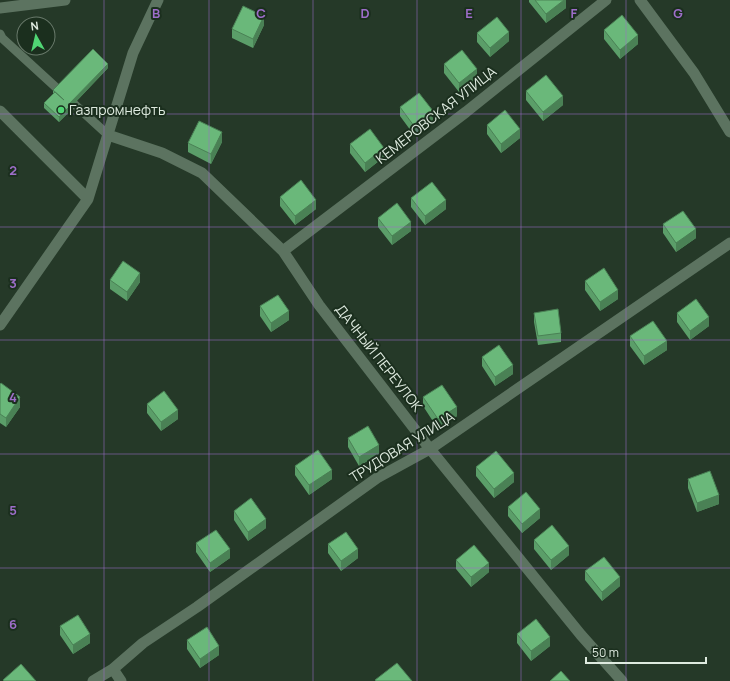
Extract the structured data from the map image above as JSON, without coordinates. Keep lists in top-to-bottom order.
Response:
{
  "streets": {
    "street": ["КЕМЕРОВСКАЯ УЛИЦА", "ДАЧНЫЙ ПЕРЕУЛОК", "ТРУДОВАЯ УЛИЦА"]
  },
  "crossings": [
    ["КЕМЕРОВСКАЯ УЛИЦА", "ДАЧНЫЙ ПЕРЕУЛОК"],
    ["ДАЧНЫЙ ПЕРЕУЛОК", "ТРУДОВАЯ УЛИЦА"]
  ],
  "places": ["Газпромнефть"],
  "scale_bar": "50 m",
  "north": "top",
  "grid": {
    "columns": [
      "B",
      "C",
      "D",
      "E",
      "F",
      "G"
    ],
    "rows": [
      "2",
      "3",
      "4",
      "5",
      "6"
    ]
  }
}
